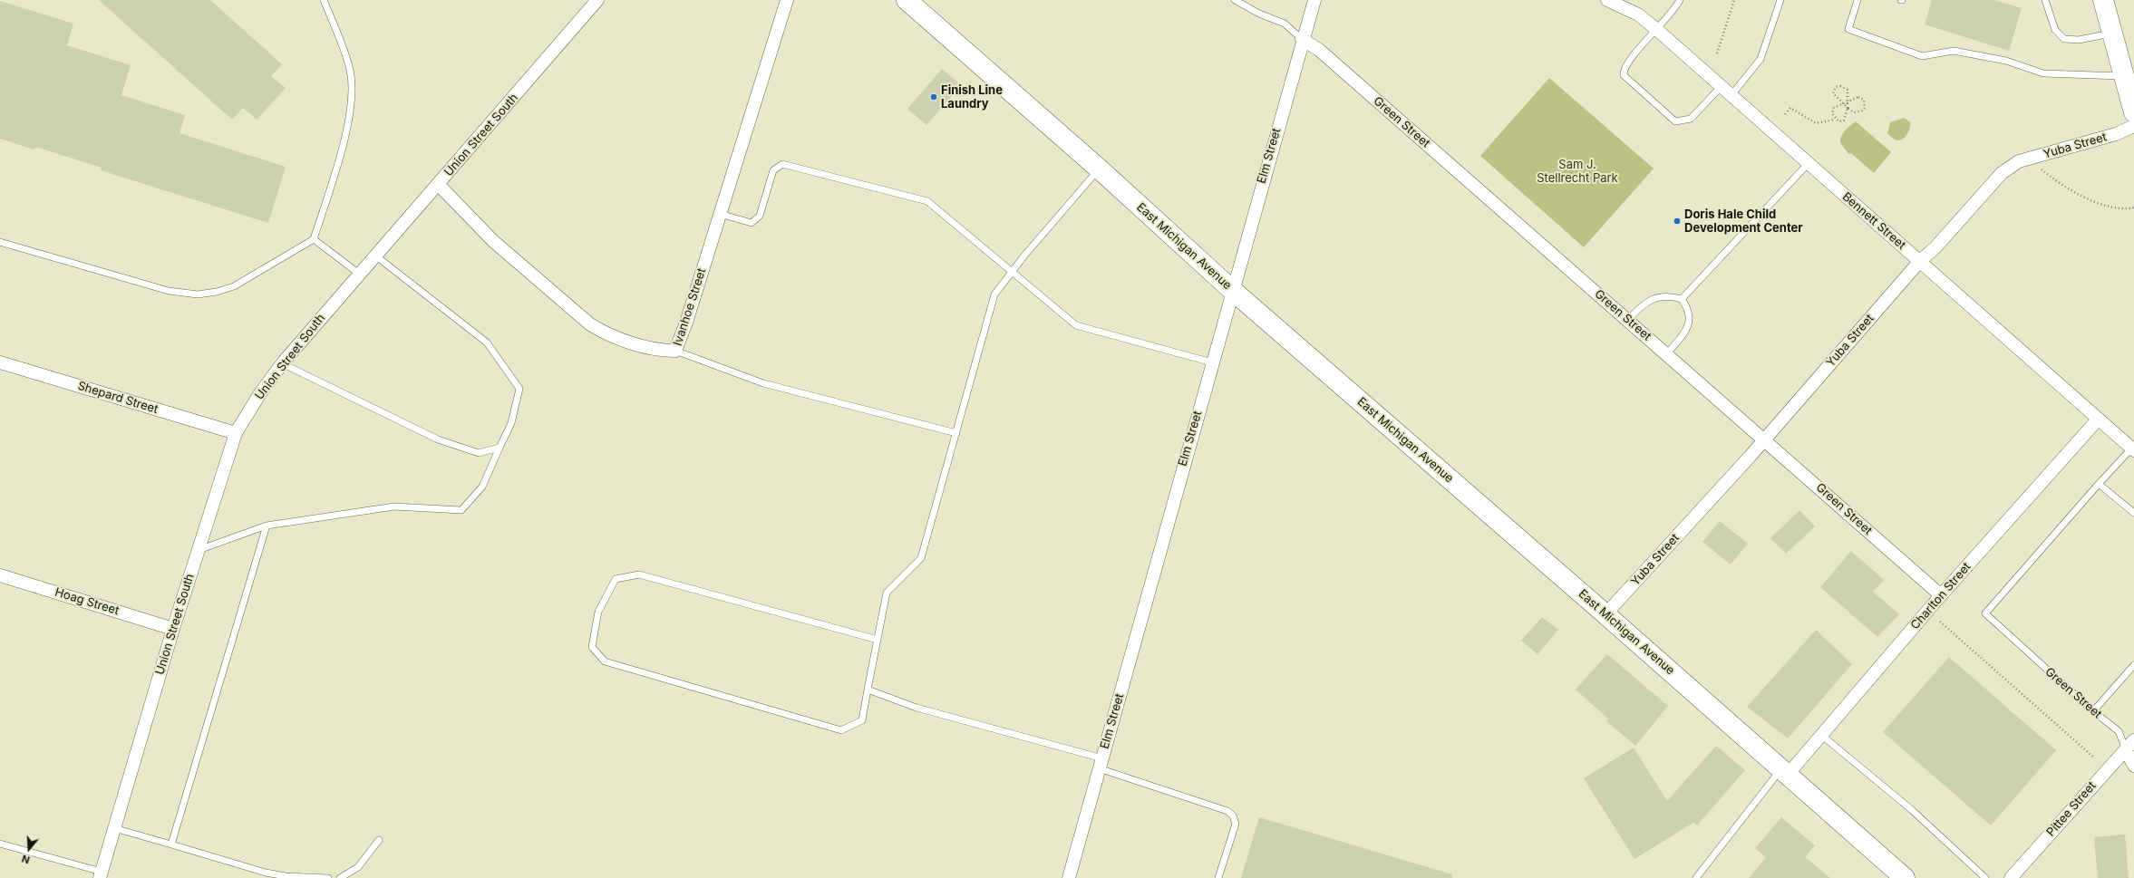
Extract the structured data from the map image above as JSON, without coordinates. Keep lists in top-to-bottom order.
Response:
{
  "streets": {
    "main road": ["East Michigan Avenue"],
    "street": [
      "Green Street",
      "Union Street South",
      "Yuba Street",
      "Elm Street",
      "Bennett Street",
      "Ivanhoe Street",
      "Shepard Street",
      "Charlton Street",
      "Hoag Street",
      "Pittee Street"
    ]
  },
  "crossings": [
    ["Green Street", "Yuba Street"],
    ["Green Street", "Elm Street"],
    ["Green Street", "Charlton Street"],
    ["Green Street", "Pittee Street"],
    ["Union Street South", "Ivanhoe Street"],
    ["Union Street South", "Shepard Street"],
    ["Union Street South", "Hoag Street"],
    ["Yuba Street", "Bennett Street"],
    ["Yuba Street", "East Michigan Avenue"],
    ["Elm Street", "East Michigan Avenue"],
    ["Bennett Street", "Charlton Street"],
    ["East Michigan Avenue", "Charlton Street"]
  ],
  "parks": ["Sam J. Stellrecht Park"],
  "places": ["Finish Line Laundry", "Doris Hale Child Development Center"],
  "north": "bottom"
}
